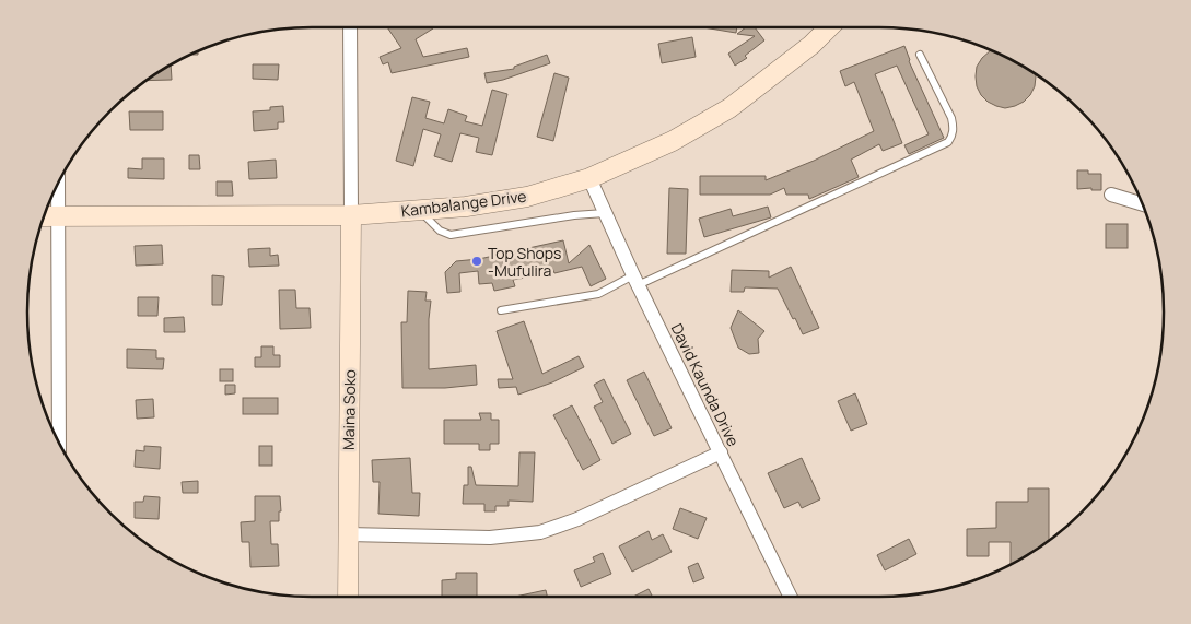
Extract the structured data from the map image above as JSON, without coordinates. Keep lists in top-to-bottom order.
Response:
{
  "streets": {
    "street": ["Kambalange Drive", "David Kaunda Drive", "Maina Soko"]
  },
  "crossings": [
    ["Kambalange Drive", "David Kaunda Drive"],
    ["Kambalange Drive", "Maina Soko"]
  ],
  "places": ["Top Shops -Mufulira"]
}
